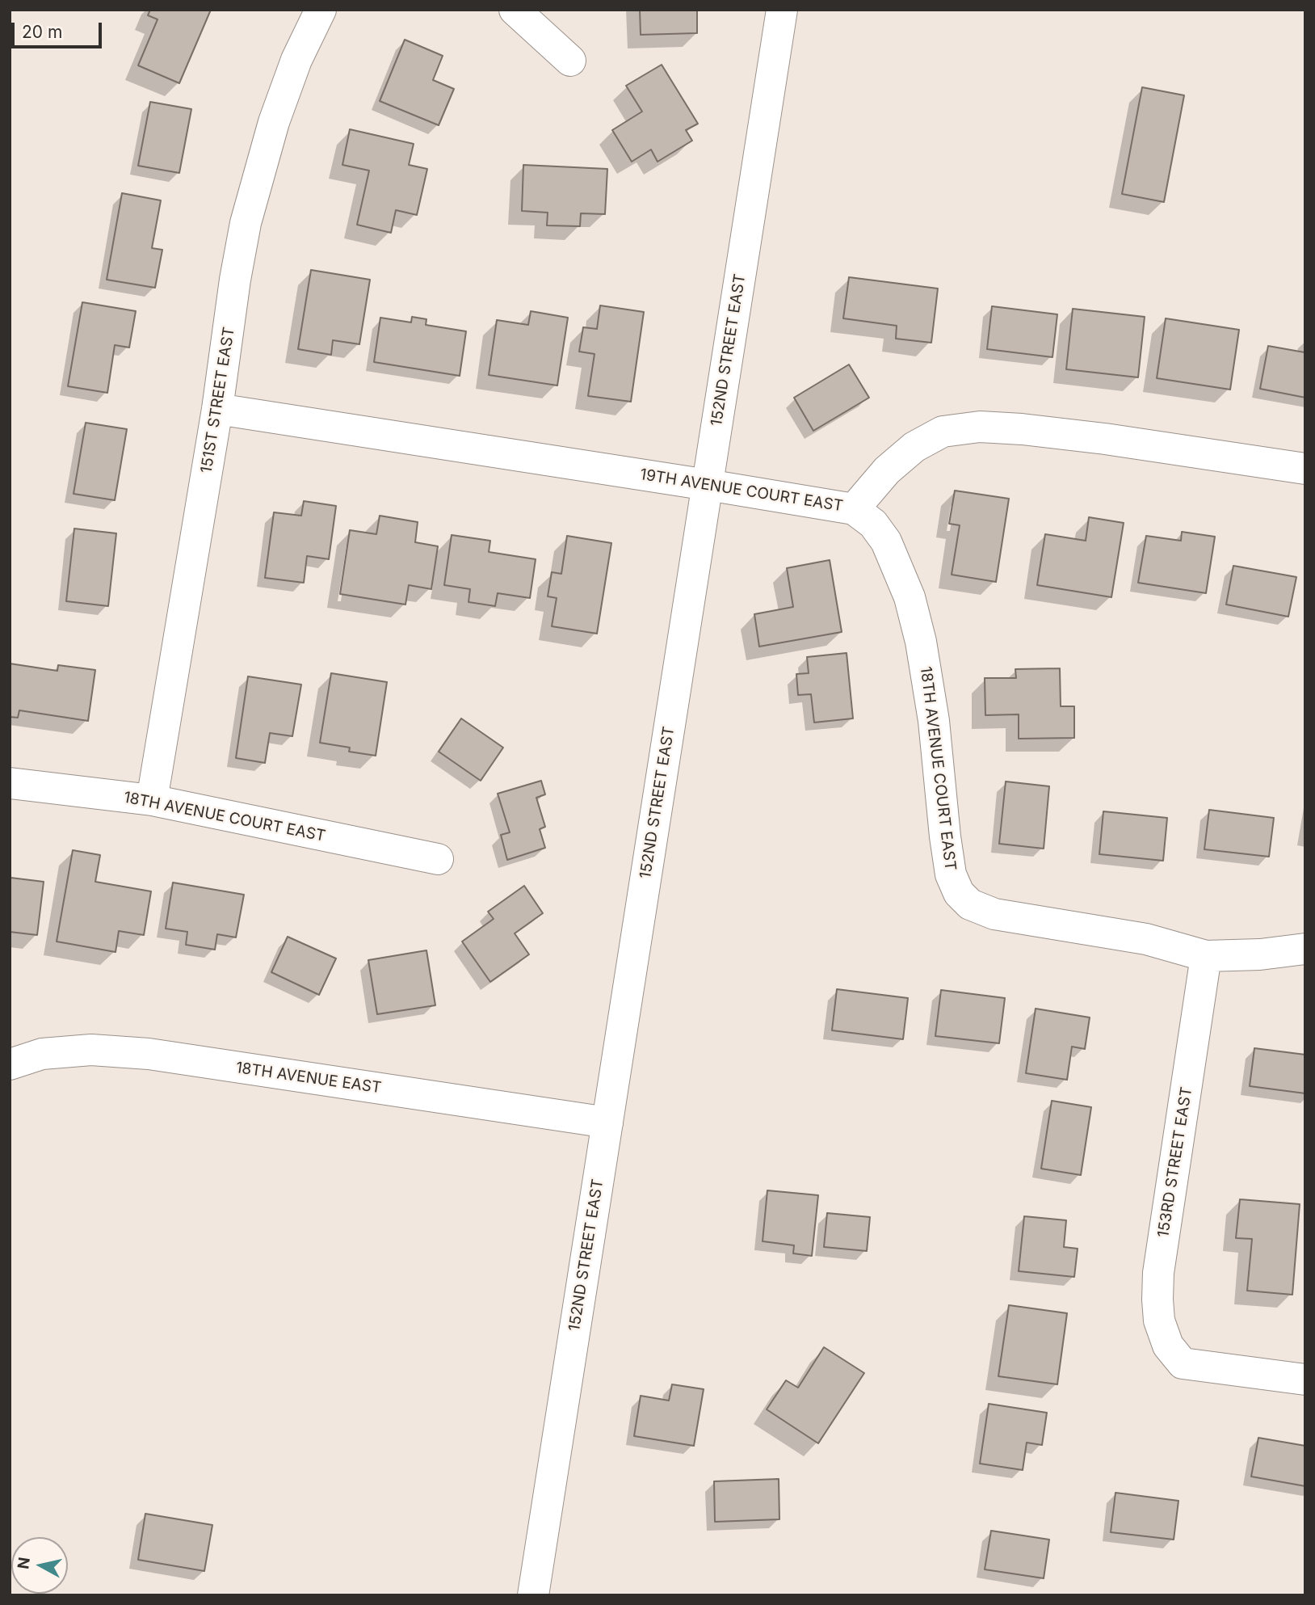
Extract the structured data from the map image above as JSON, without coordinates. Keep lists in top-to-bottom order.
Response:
{
  "streets": {
    "street": [
      "152ND STREET EAST",
      "151ST STREET EAST",
      "19TH AVENUE COURT EAST",
      "18TH AVENUE COURT EAST",
      "18TH AVENUE EAST",
      "153RD STREET EAST"
    ]
  },
  "crossings": [
    ["152ND STREET EAST", "19TH AVENUE COURT EAST"],
    ["152ND STREET EAST", "18TH AVENUE EAST"],
    ["151ST STREET EAST", "19TH AVENUE COURT EAST"],
    ["151ST STREET EAST", "18TH AVENUE COURT EAST"],
    ["19TH AVENUE COURT EAST", "18TH AVENUE COURT EAST"],
    ["18TH AVENUE COURT EAST", "153RD STREET EAST"]
  ],
  "scale_bar": "20 m",
  "north": "left"
}
